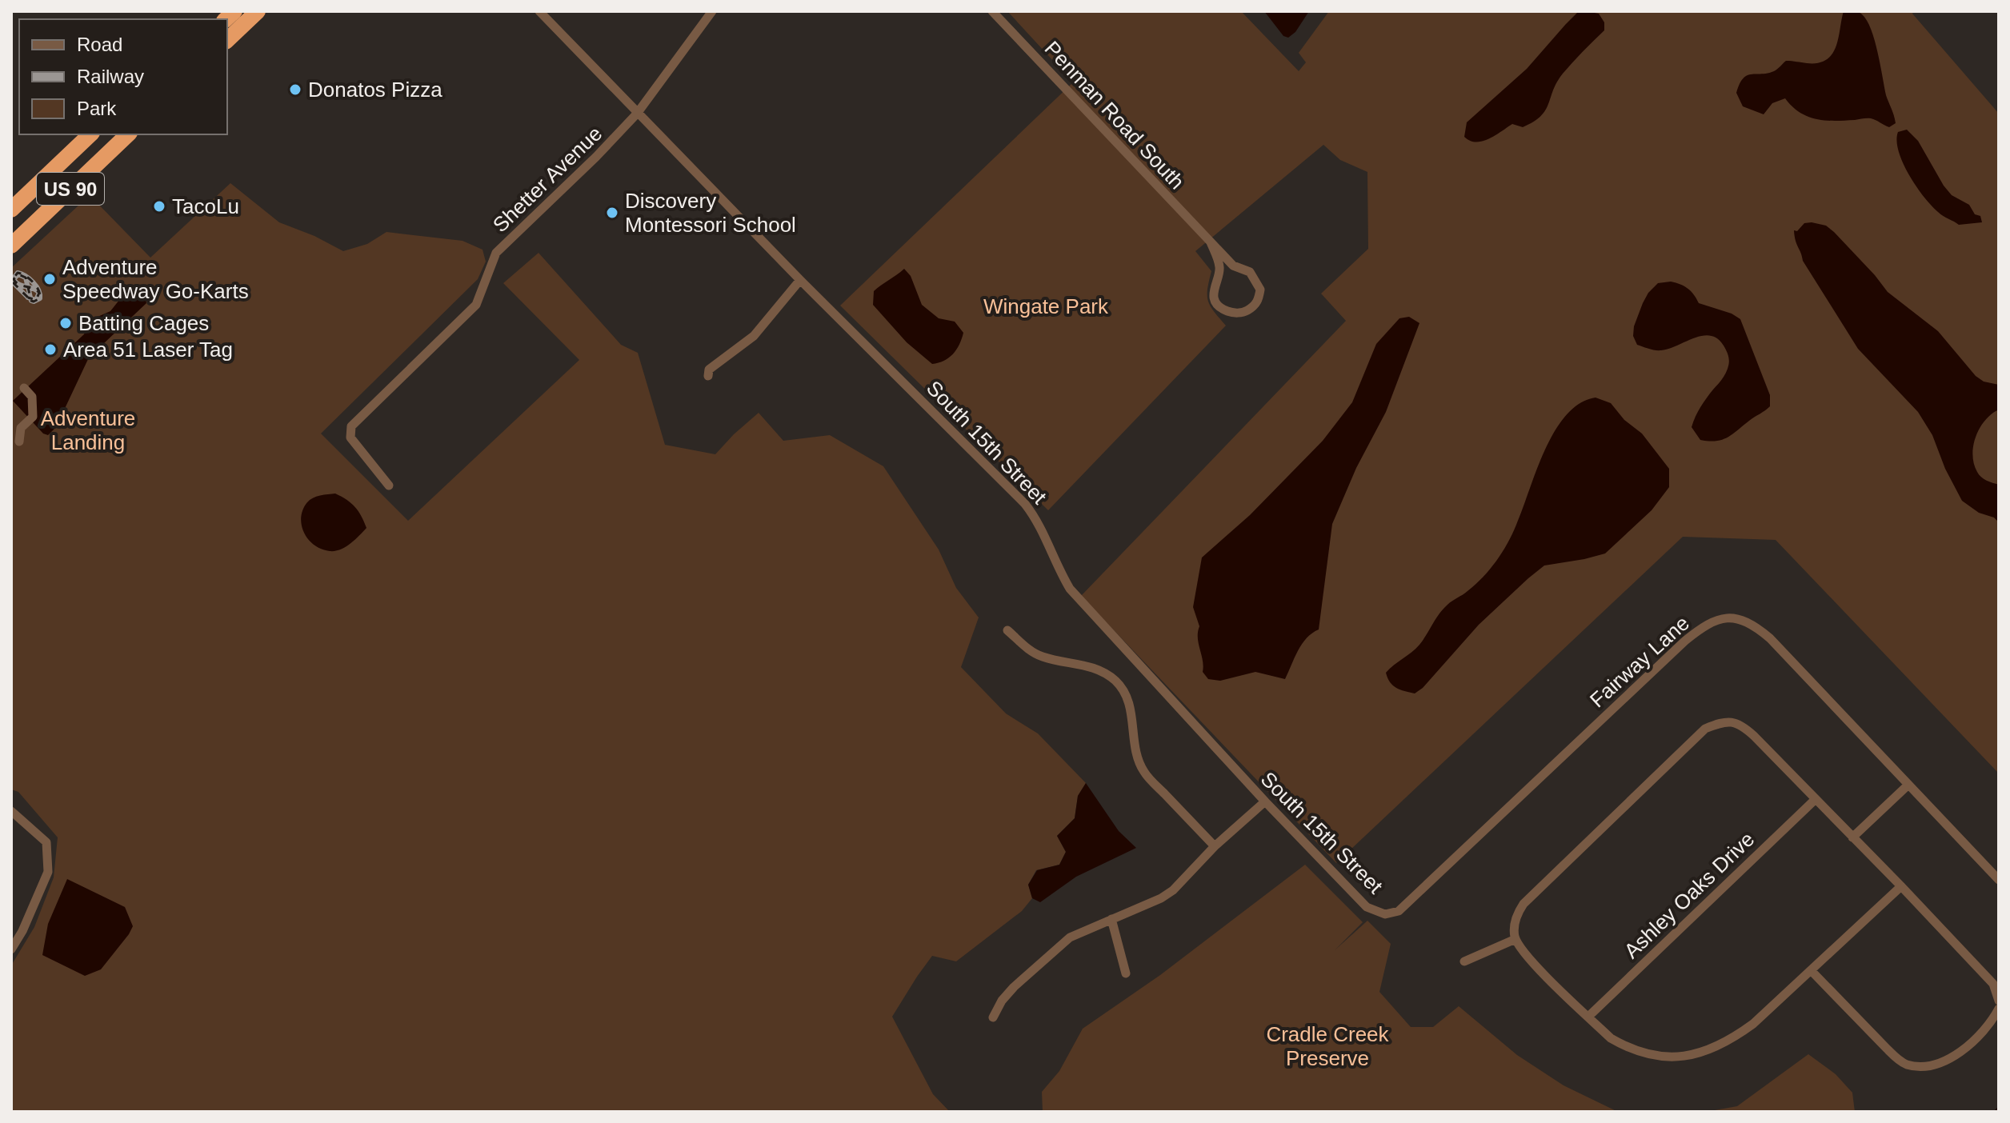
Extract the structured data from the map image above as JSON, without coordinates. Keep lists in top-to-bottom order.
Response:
{
  "streets": {
    "highway": ["US 90"],
    "street": [
      "Penman Road South",
      "Shetter Avenue",
      "South 15th Street",
      "Fairway Lane",
      "Ashley Oaks Drive"
    ]
  },
  "crossings": [
    ["Shetter Avenue", "South 15th Street"],
    ["South 15th Street", "Fairway Lane"]
  ],
  "parks": ["Wingate Park", "Adventure Landing", "Cradle Creek Preserve"],
  "places": [
    "Donatos Pizza",
    "TacoLu",
    "Discovery Montessori School",
    "Adventure Speedway Go-Karts",
    "Batting Cages",
    "Area 51 Laser Tag"
  ],
  "legend": ["Road", "Railway", "Park"]
}
